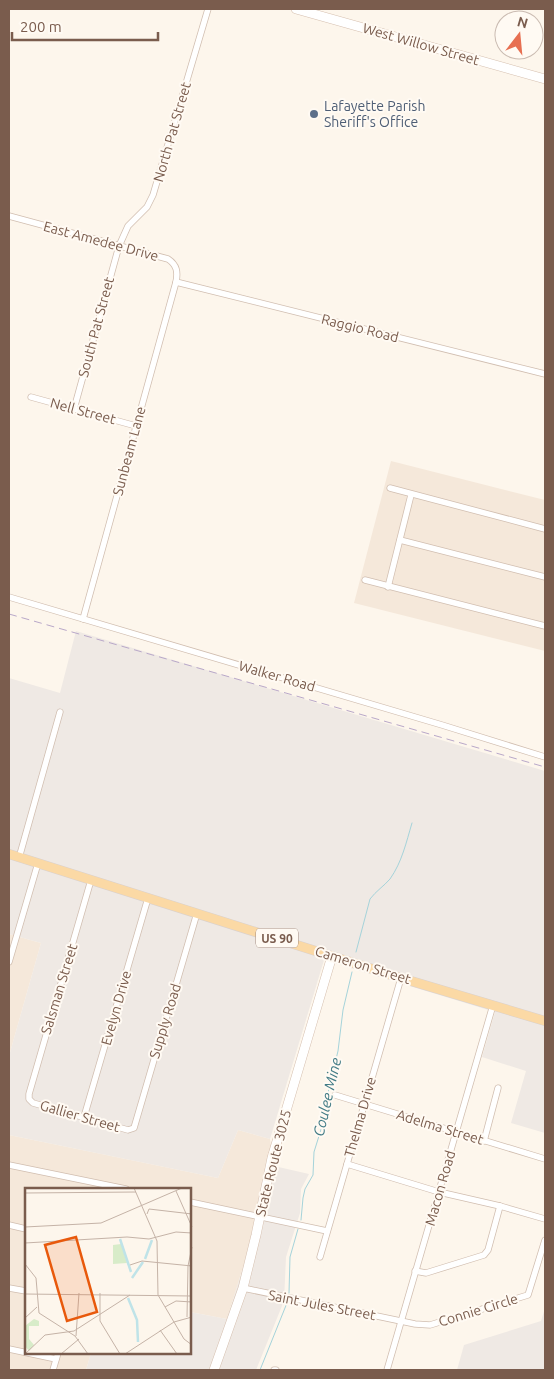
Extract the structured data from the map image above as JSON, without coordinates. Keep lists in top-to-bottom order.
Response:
{
  "streets": {
    "main road": [
      "West Willow Street",
      "US 90",
      "Cameron Street",
      "State Route 3025"
    ],
    "street": [
      "North Pat Street",
      "East Amedee Drive",
      "South Pat Street",
      "Raggio Road",
      "Nell Street",
      "Sunbeam Lane",
      "Walker Road",
      "Salsman Street",
      "Evelyn Drive",
      "Supply Road",
      "Gallier Street",
      "Thelma Drive",
      "Adelma Street",
      "Macon Road",
      "Saint Jules Street",
      "Connie Circle"
    ]
  },
  "crossings": [
    ["North Pat Street", "East Amedee Drive"],
    ["North Pat Street", "South Pat Street"],
    ["East Amedee Drive", "South Pat Street"],
    ["East Amedee Drive", "Raggio Road"],
    ["East Amedee Drive", "Sunbeam Lane"],
    ["South Pat Street", "Nell Street"],
    ["Raggio Road", "Sunbeam Lane"],
    ["Nell Street", "Sunbeam Lane"],
    ["Sunbeam Lane", "Walker Road"],
    ["Cameron Street", "Salsman Street"],
    ["Cameron Street", "Evelyn Drive"],
    ["Cameron Street", "Supply Road"],
    ["Cameron Street", "Thelma Drive"],
    ["Cameron Street", "State Route 3025"],
    ["Cameron Street", "Macon Road"],
    ["Salsman Street", "Gallier Street"],
    ["Evelyn Drive", "Gallier Street"],
    ["Supply Road", "Gallier Street"],
    ["Thelma Drive", "Adelma Street"],
    ["Adelma Street", "Macon Road"],
    ["State Route 3025", "Saint Jules Street"],
    ["Macon Road", "Saint Jules Street"],
    ["Macon Road", "Connie Circle"],
    ["Saint Jules Street", "Connie Circle"]
  ],
  "water": ["Coulee Mine"],
  "places": ["Lafayette Parish Sheriff's Office"],
  "scale_bar": "200 m",
  "north": "top"
}
